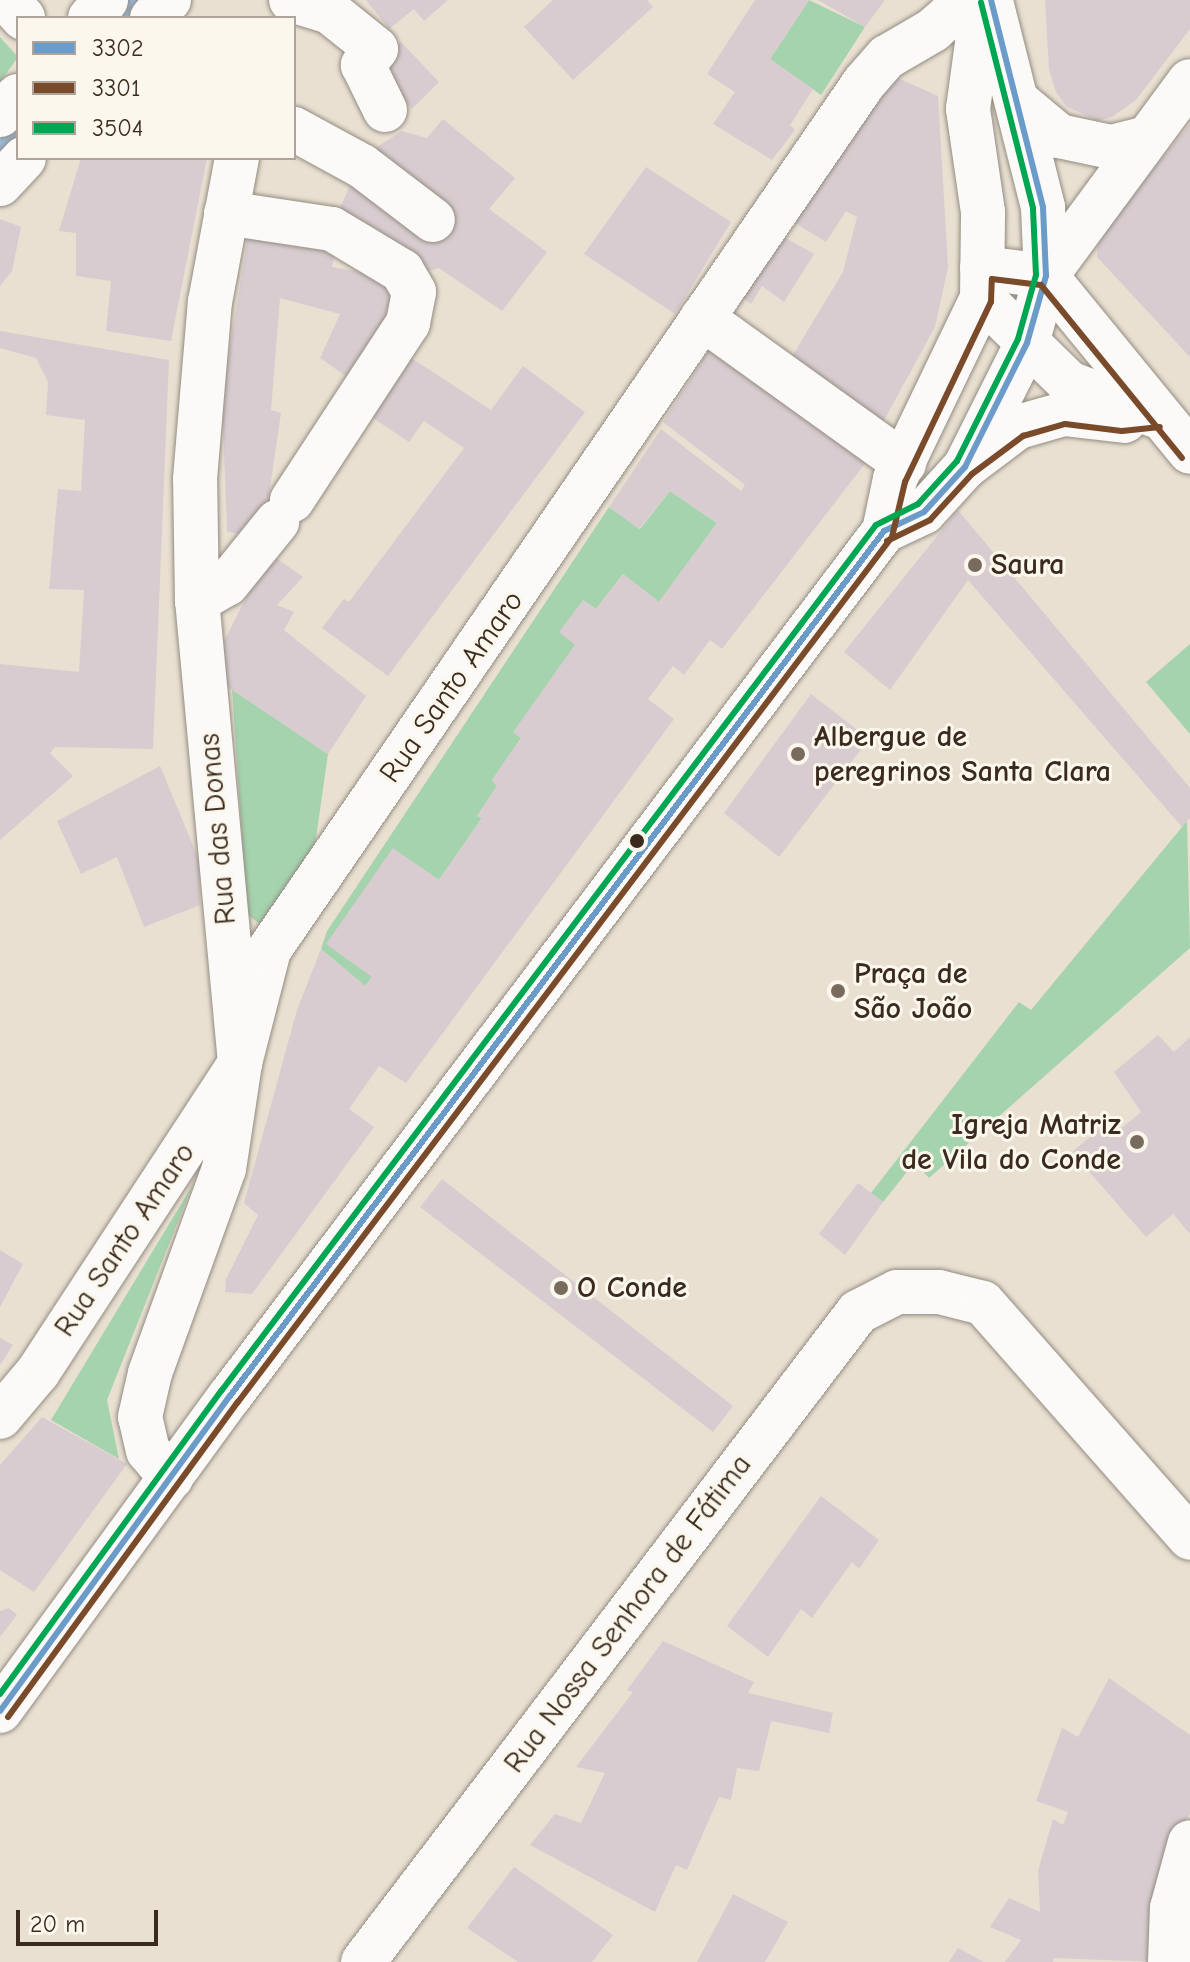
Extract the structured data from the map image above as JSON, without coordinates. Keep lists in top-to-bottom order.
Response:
{
  "streets": {
    "street": ["Rua Santo Amaro", "Rua das Donas", "Rua Nossa Senhora de Fátima"]
  },
  "crossings": [
    ["Rua Santo Amaro", "Rua das Donas"]
  ],
  "places": [
    "Saura",
    "Albergue de peregrinos Santa Clara",
    "Praça de São João",
    "Igreja Matriz de Vila do Conde",
    "O Conde"
  ],
  "lines": ["transit line 3302", "transit line 3504", "transit line 3301"],
  "legend": ["3302", "3301", "3504"],
  "scale_bar": "20 m"
}
